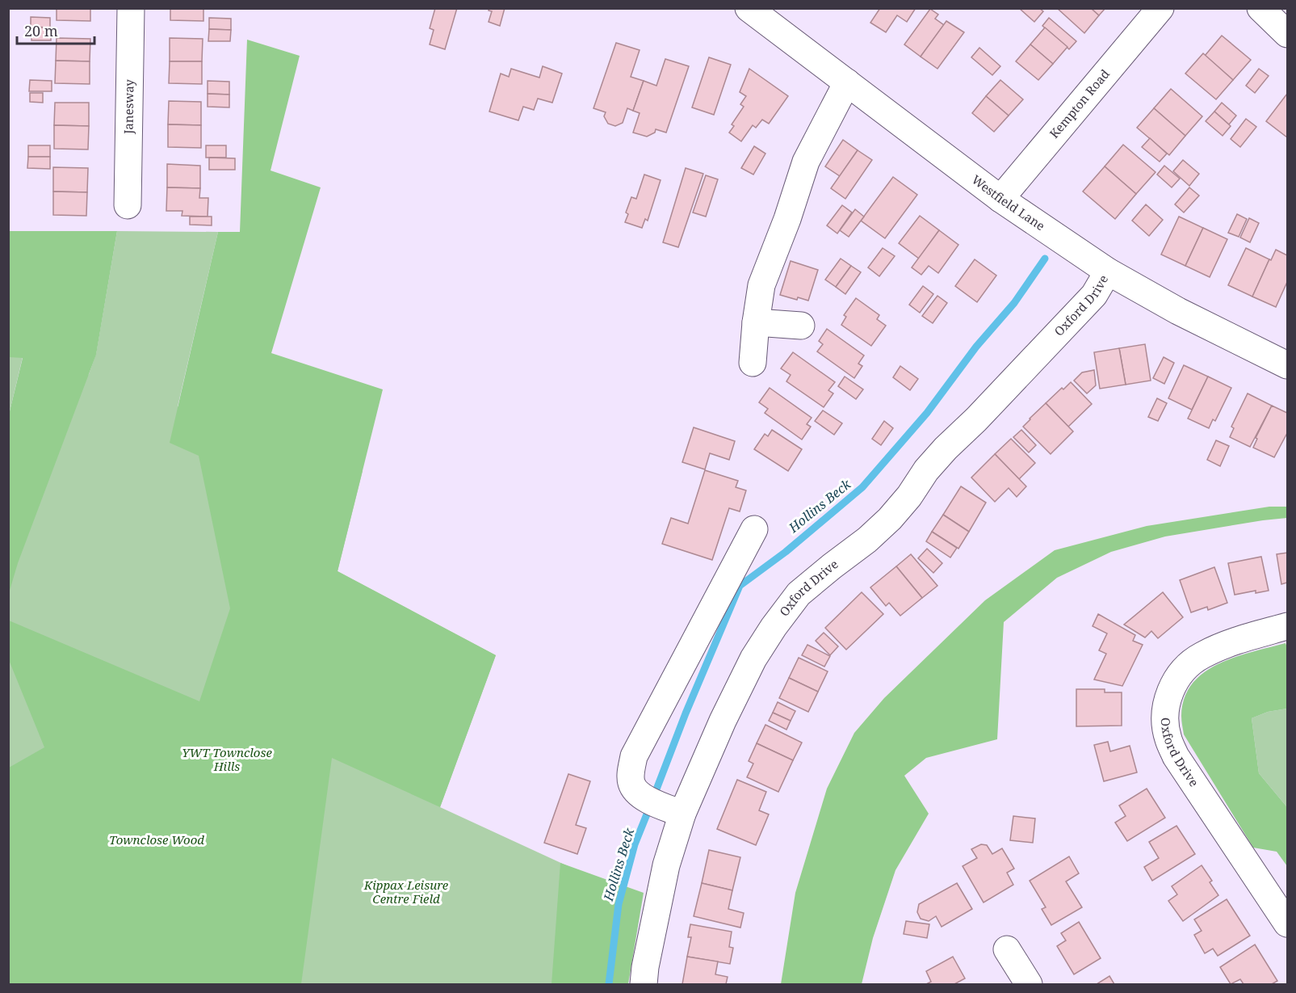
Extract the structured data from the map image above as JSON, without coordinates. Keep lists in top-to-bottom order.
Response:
{
  "streets": {
    "street": [
      "Kempton Road",
      "Janesway",
      "Westfield Lane",
      "Oxford Drive"
    ]
  },
  "crossings": [
    ["Kempton Road", "Westfield Lane"],
    ["Westfield Lane", "Oxford Drive"]
  ],
  "water": ["Hollins Beck"],
  "parks": ["YWT Townclose Hills", "Townclose Wood", "Kippax Leisure Centre Field"],
  "scale_bar": "20 m"
}
